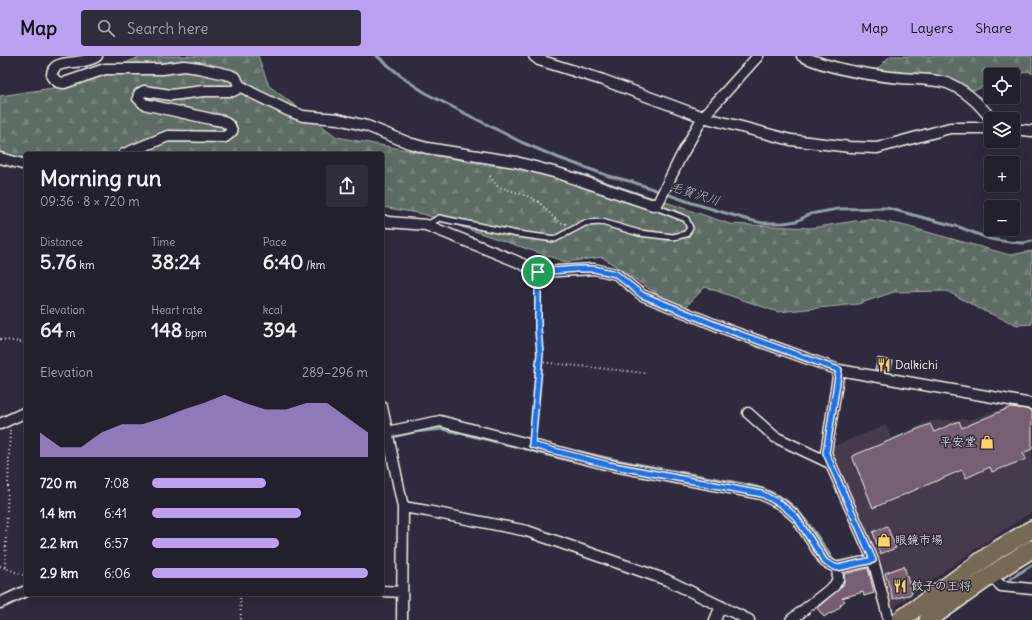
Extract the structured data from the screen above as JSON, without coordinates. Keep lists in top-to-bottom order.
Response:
{
  "water": ["毛賀沢川"],
  "places": {
    "restaurant": ["Dalkichi", "餃子の王将"],
    "shop": ["平安堂", "眼鏡市場"]
  },
  "page": {
    "header": "Map",
    "search": "Search here",
    "nav": ["Map", "Layers", "Share"],
    "map_buttons": ["+", "−"],
    "heading": ["Morning run", "09:36 · 8 × 720 m"],
    "stats": [
      ["Distance", "5.76 km"],
      ["Time", "38:24"],
      ["Pace", "6:40 /km"],
      ["Elevation", "64 m"],
      ["Heart rate", "148 bpm"],
      ["kcal", "394"]
    ],
    "chart": ["Elevation", "289–296 m"],
    "list": [
      {
        "name": "720 m",
        "note": "7:08"
      },
      {
        "name": "1.4 km",
        "note": "6:41"
      },
      {
        "name": "2.2 km",
        "note": "6:57"
      },
      {
        "name": "2.9 km",
        "note": "6:06"
      }
    ]
  }
}
